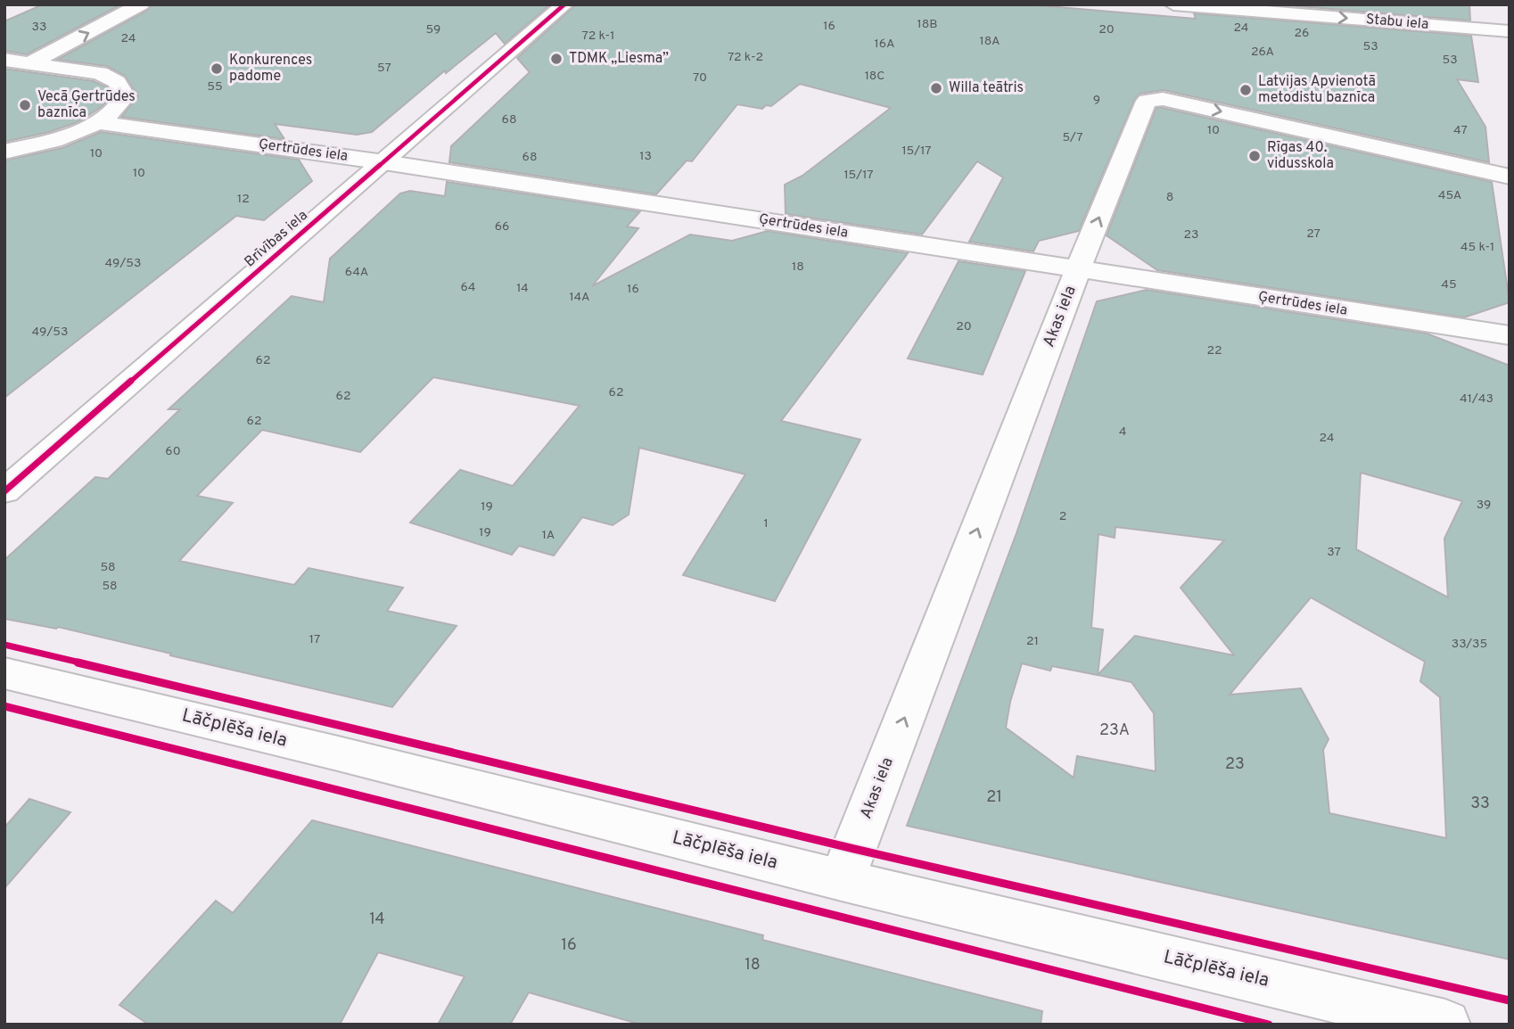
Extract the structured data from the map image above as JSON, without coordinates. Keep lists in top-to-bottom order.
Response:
{
  "streets": {
    "main road": [
      "Stabu iela",
      "Ģertrūdes iela",
      "Brīvības iela",
      "Akas iela",
      "Lāčplēša iela"
    ]
  },
  "crossings": [
    ["Ģertrūdes iela", "Brīvības iela"],
    ["Ģertrūdes iela", "Akas iela"],
    ["Akas iela", "Lāčplēša iela"]
  ],
  "one_way": ["Stabu iela", "Akas iela"],
  "places": [
    "TDMK „Liesma”",
    "Konkurences padome",
    "Willa teātris",
    "Latvijas Apvienotā metodistu baznīca",
    "Vecā Ģertrūdes baznīca",
    "Rīgas 40. vidusskola"
  ],
  "house_numbers": [
    "18B",
    "16",
    "33",
    "24",
    "59",
    "20",
    "26",
    "72 k-1",
    "24",
    "18A",
    "16A",
    "53",
    "26A",
    "72 k-2",
    "53",
    "57",
    "18C",
    "70",
    "55",
    "9",
    "68",
    "10",
    "47",
    "5/7",
    "15/17",
    "10",
    "13",
    "68",
    "10",
    "15/17",
    "45A",
    "8",
    "12",
    "66",
    "27",
    "23",
    "45 k-1",
    "49/53",
    "18",
    "64A",
    "45",
    "64",
    "14",
    "16",
    "14A",
    "20",
    "49/53",
    "22",
    "62",
    "62",
    "62",
    "41/43",
    "62",
    "4",
    "24",
    "60",
    "39",
    "19",
    "2",
    "1",
    "19",
    "1A",
    "37",
    "58",
    "58",
    "17",
    "21",
    "33/35",
    "23A",
    "23",
    "21",
    "33",
    "14",
    "16",
    "18"
  ]
}
